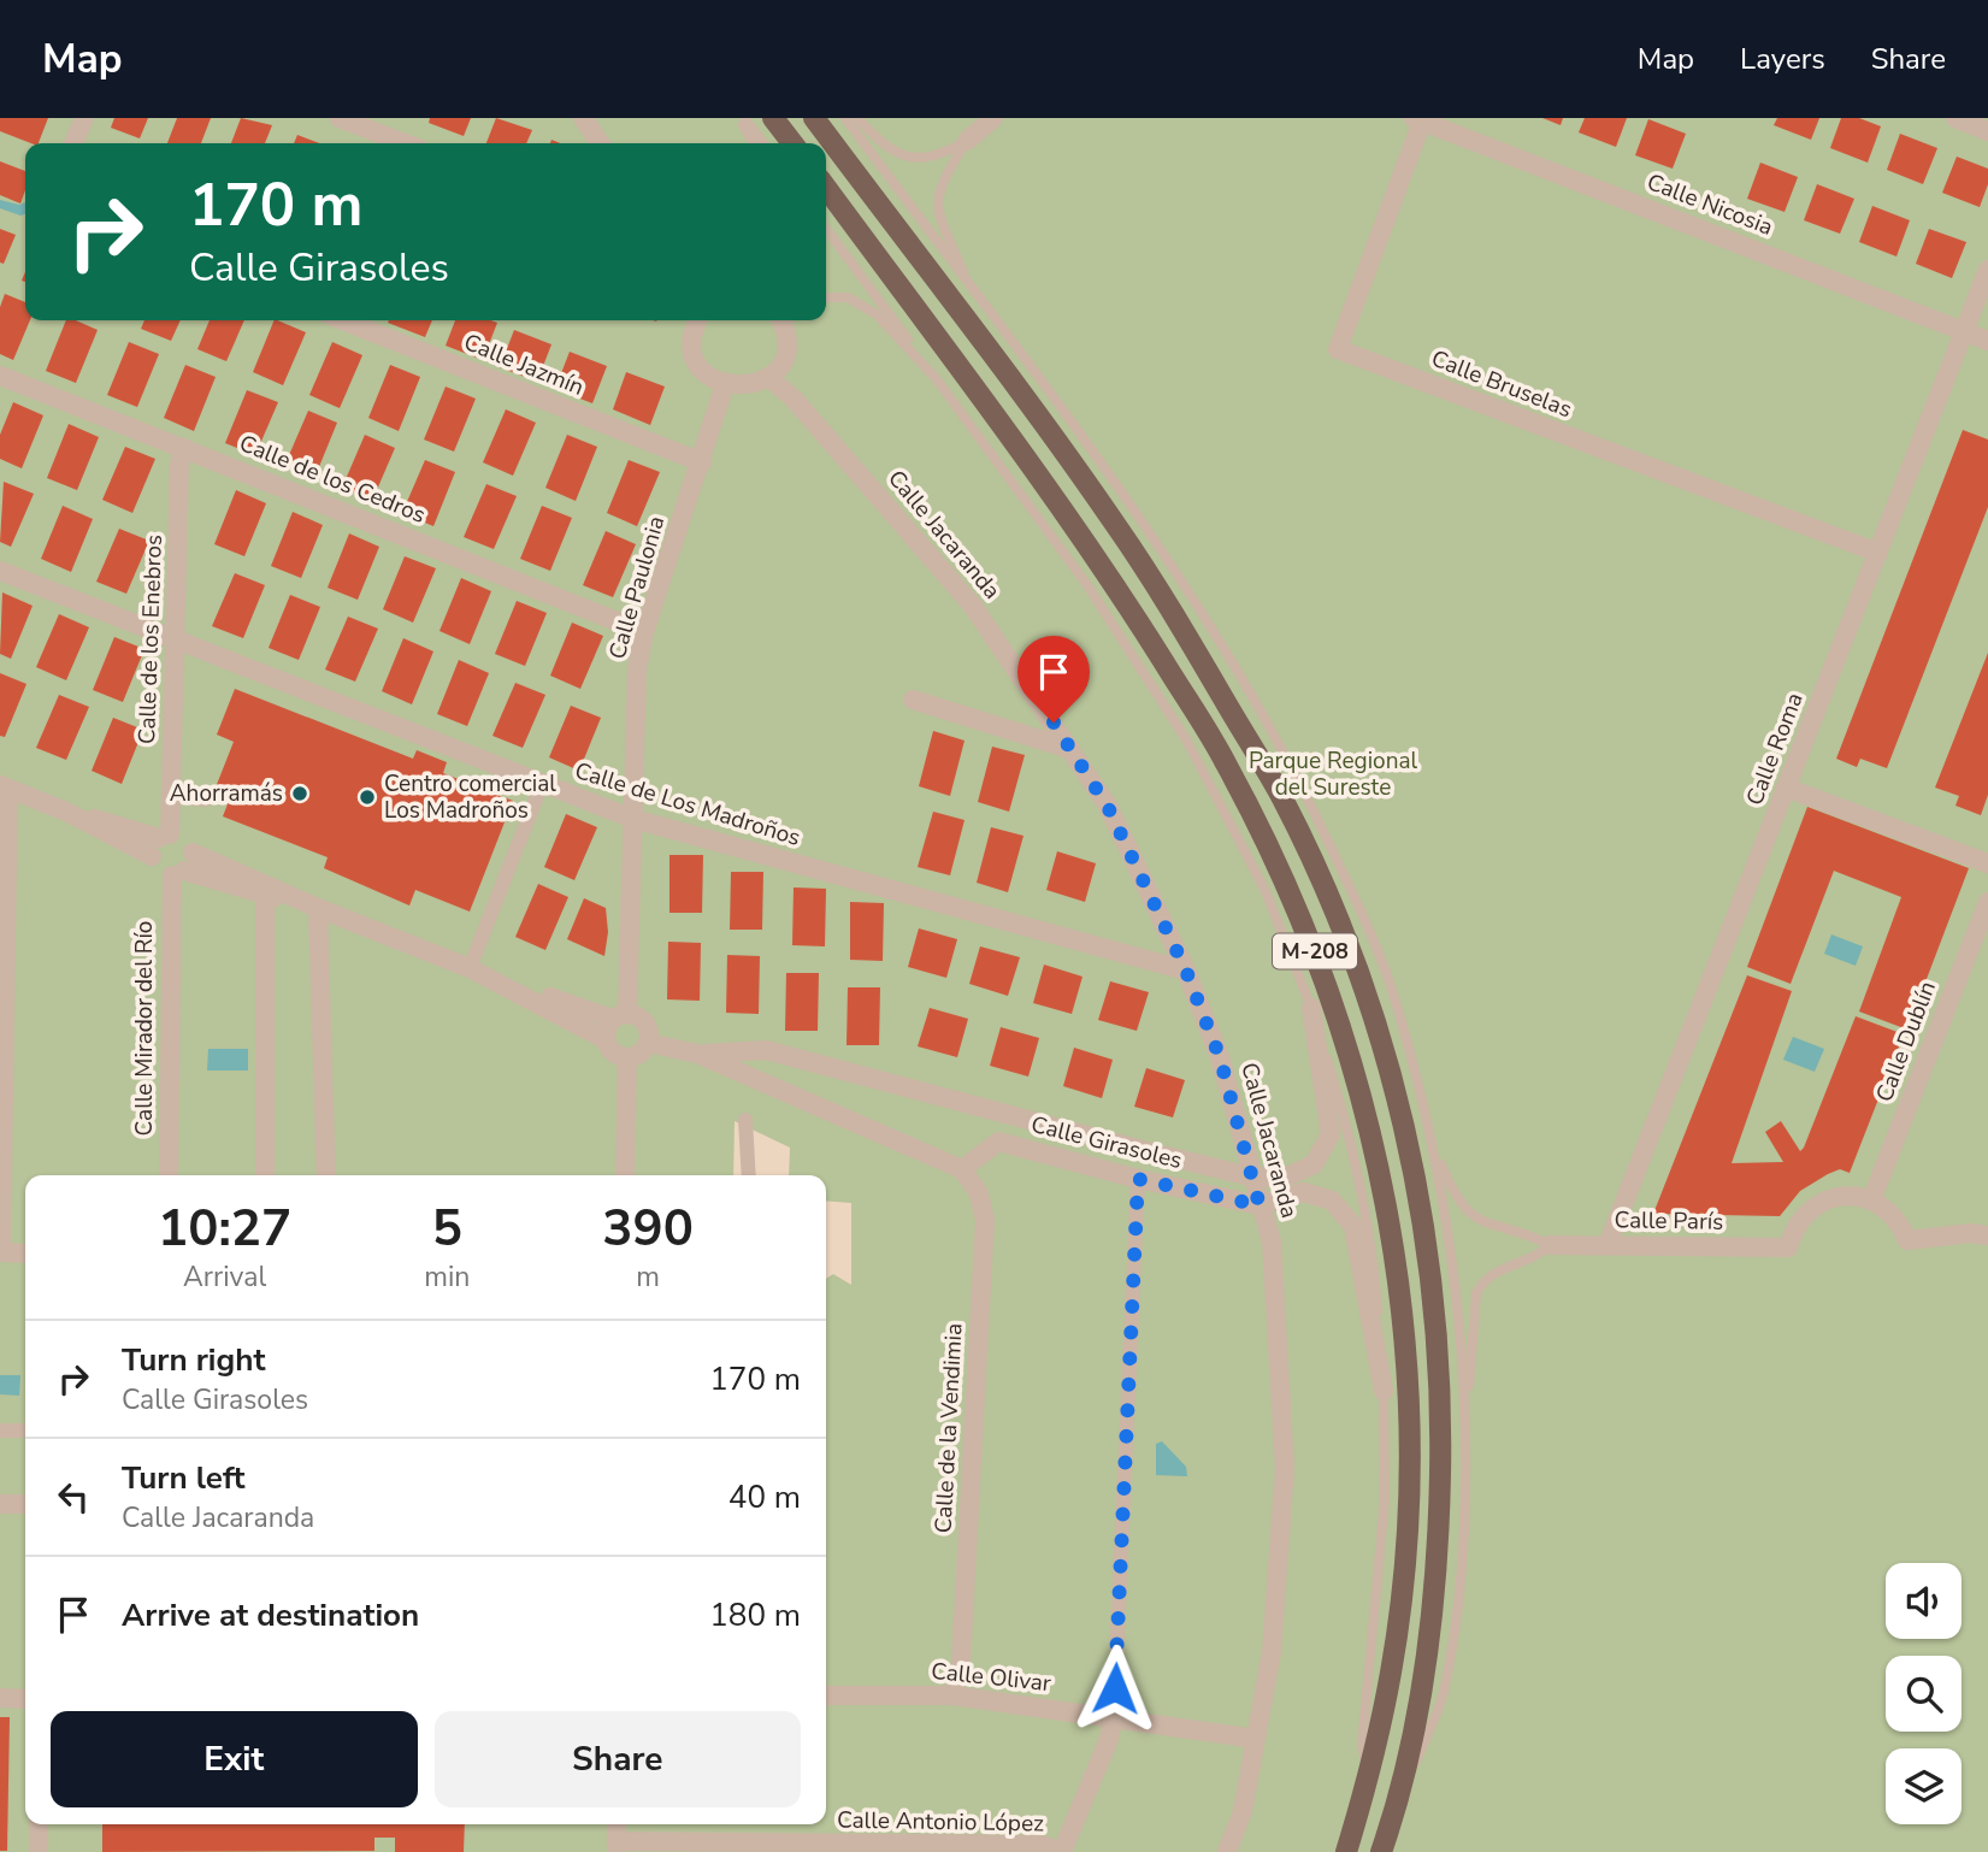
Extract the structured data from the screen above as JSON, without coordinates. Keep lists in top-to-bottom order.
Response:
{
  "streets": {
    "main road": ["M-208"],
    "street": [
      "Calle Nicosia",
      "Calle Jazmín",
      "Calle Bruselas",
      "Calle de los Cedros",
      "Calle Jacaranda",
      "Calle Paulonia",
      "Calle de los Enebros",
      "Calle Roma",
      "Calle de Los Madroños",
      "Calle Mirador del Río",
      "Calle Dublín",
      "Calle Girasoles",
      "Calle París",
      "Calle de la Vendimia",
      "Calle Olivar",
      "Calle Antonio López"
    ]
  },
  "crossings": [
    ["Calle Nicosia", "Calle Bruselas"],
    ["Calle Nicosia", "Calle Roma"],
    ["Calle Jazmín", "Calle Paulonia"],
    ["Calle Bruselas", "Calle Roma"],
    ["Calle de los Cedros", "Calle Paulonia"],
    ["Calle de los Cedros", "Calle de los Enebros"],
    ["Calle Jacaranda", "Calle de Los Madroños"],
    ["Calle Jacaranda", "Calle Girasoles"],
    ["Calle Jacaranda", "Calle Olivar"],
    ["Calle Paulonia", "Calle de Los Madroños"],
    ["Calle Paulonia", "Calle Girasoles"],
    ["Calle de los Enebros", "Calle de Los Madroños"],
    ["Calle Roma", "Calle París"],
    ["Calle Dublín", "Calle París"],
    ["Calle Girasoles", "Calle de la Vendimia"],
    ["Calle de la Vendimia", "Calle Olivar"]
  ],
  "parks": ["Parque Regional del Sureste"],
  "places": ["Ahorramás", "Centro comercial Los Madroños"],
  "page": {
    "header": "Map",
    "nav": ["Map", "Layers", "Share"],
    "turn": ["170 m", "Calle Girasoles"],
    "eta": [
      "10:27",
      "Arrival",
      "5",
      "min",
      "390",
      "m"
    ],
    "list": [
      {
        "name": "Turn right",
        "note": "Calle Girasoles",
        "value": "170 m"
      },
      {
        "name": "Turn left",
        "note": "Calle Jacaranda",
        "value": "40 m"
      },
      {
        "name": "Arrive at destination",
        "value": "180 m"
      }
    ],
    "buttons": ["Exit", "Share"]
  }
}
